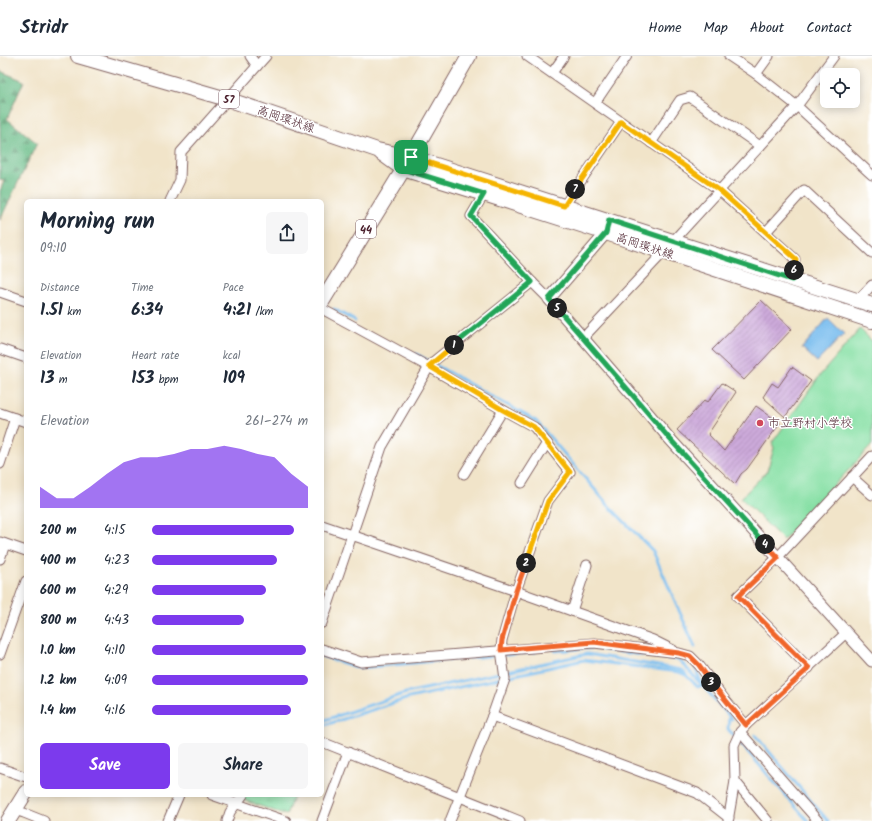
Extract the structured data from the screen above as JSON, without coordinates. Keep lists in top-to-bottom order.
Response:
{
  "streets": {
    "main road": ["57", "高岡環状線", "44"]
  },
  "crossings": [
    ["高岡環状線", "44"]
  ],
  "places": ["市立野村小学校"],
  "page": {
    "header": "Stridr",
    "nav": [
      "Home",
      "Map",
      "About",
      "Contact"
    ],
    "pins": [
      "7",
      "6",
      "5",
      "1",
      "4",
      "2",
      "3"
    ],
    "heading": ["Morning run", "09:10"],
    "stats": [
      ["Distance", "1.51 km"],
      ["Time", "6:34"],
      ["Pace", "4:21 /km"],
      ["Elevation", "13 m"],
      ["Heart rate", "153 bpm"],
      ["kcal", "109"]
    ],
    "chart": ["Elevation", "261–274 m"],
    "list": [
      {
        "name": "200 m",
        "note": "4:15"
      },
      {
        "name": "400 m",
        "note": "4:23"
      },
      {
        "name": "600 m",
        "note": "4:29"
      },
      {
        "name": "800 m",
        "note": "4:43"
      },
      {
        "name": "1.0 km",
        "note": "4:10"
      },
      {
        "name": "1.2 km",
        "note": "4:09"
      },
      {
        "name": "1.4 km",
        "note": "4:16"
      }
    ],
    "buttons": ["Save", "Share"]
  }
}
